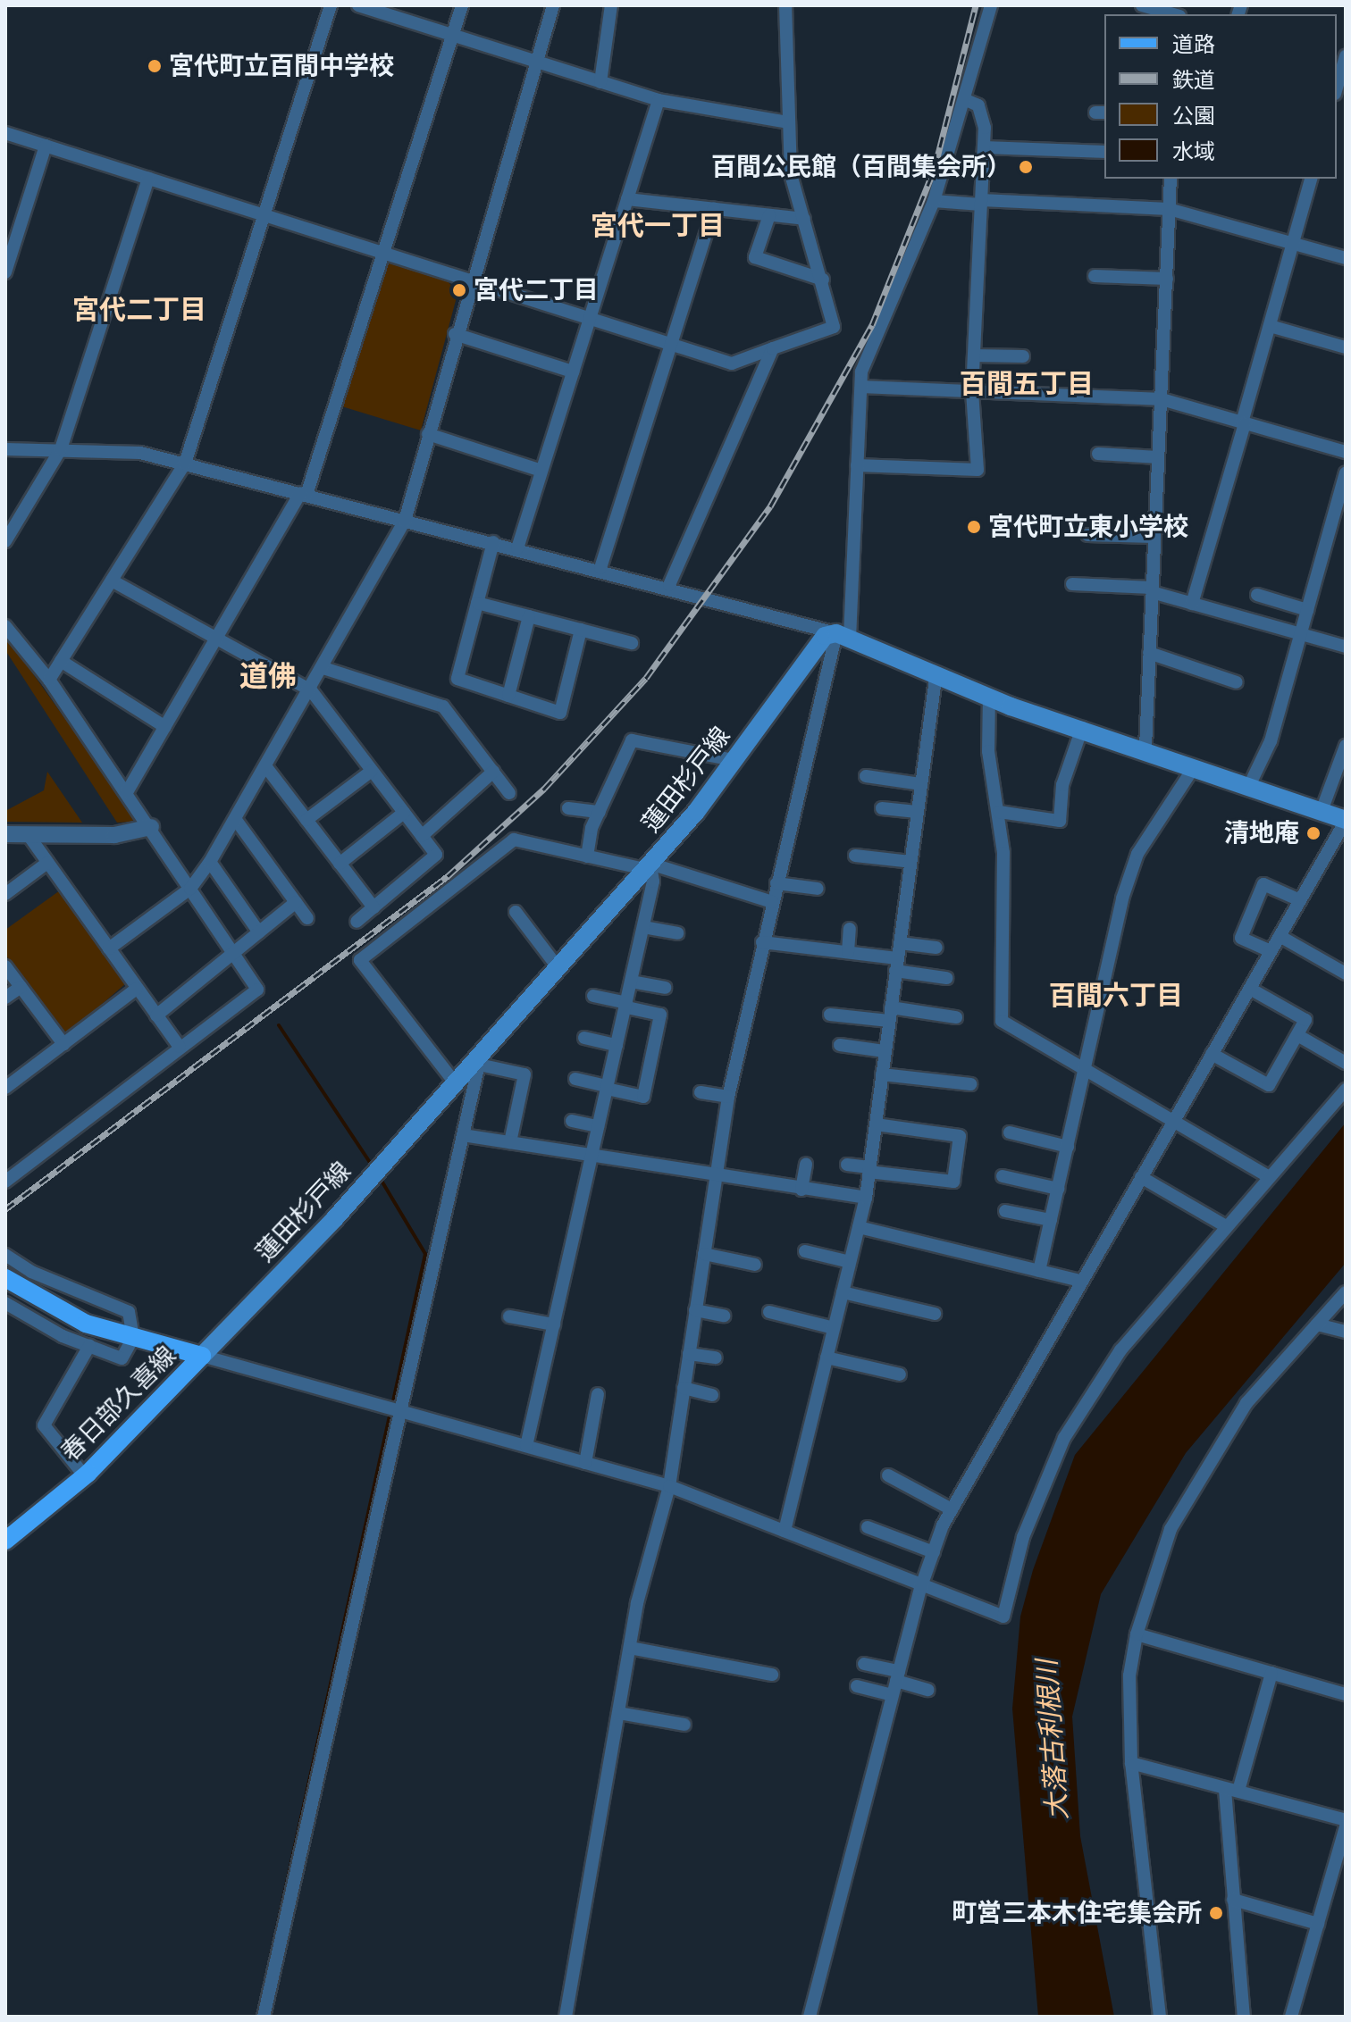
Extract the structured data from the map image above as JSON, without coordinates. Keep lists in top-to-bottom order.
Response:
{
  "streets": {
    "main road": ["蓮田杉戸線", "春日部久喜線"]
  },
  "crossings": [
    ["蓮田杉戸線", "春日部久喜線"]
  ],
  "districts": [
    "宮代一丁目",
    "宮代二丁目",
    "百間五丁目",
    "道佛",
    "百間六丁目"
  ],
  "water": ["大落古利根川"],
  "places": [
    "宮代町立百間中学校",
    "百間公民館（百間集会所）",
    "宮代二丁目",
    "宮代町立東小学校",
    "清地庵",
    "町営三本木住宅集会所"
  ],
  "legend": [
    "道路",
    "鉄道",
    "公園",
    "水域"
  ]
}
